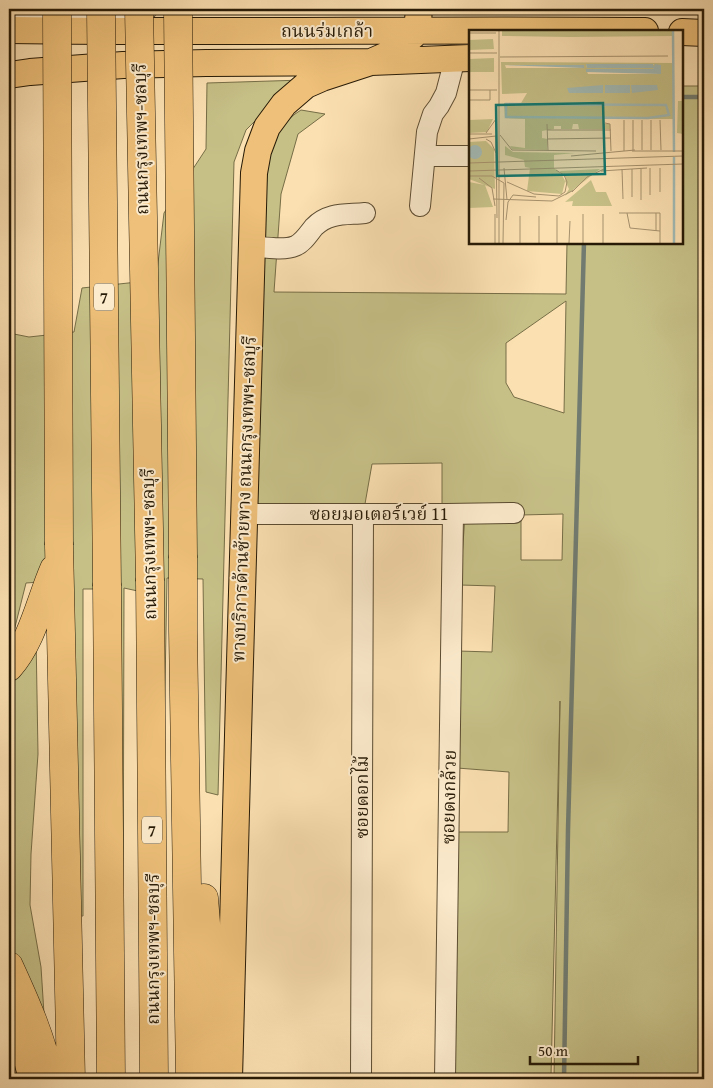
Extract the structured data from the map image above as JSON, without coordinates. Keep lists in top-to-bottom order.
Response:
{
  "streets": {
    "highway": ["ถนนกรุงเทพฯ-ชลบุรี", "7"],
    "main road": ["ถนนร่มเกล้า", "ทางบริการด้านซ้ายทาง ถนนกรุงเทพฯ-ชลบุรี"],
    "street": ["ซอยมอเตอร์เวย์ 11", "ซอยดอกไม้", "ซอยดงกล้วย"]
  },
  "crossings": [
    ["ถนนร่มเกล้า", "ถนนกรุงเทพฯ-ชลบุรี"],
    ["ถนนร่มเกล้า", "ทางบริการด้านซ้ายทาง ถนนกรุงเทพฯ-ชลบุรี"],
    ["ทางบริการด้านซ้ายทาง ถนนกรุงเทพฯ-ชลบุรี", "ซอยมอเตอร์เวย์ 11"],
    ["ซอยมอเตอร์เวย์ 11", "ซอยดอกไม้"],
    ["ซอยมอเตอร์เวย์ 11", "ซอยดงกล้วย"]
  ],
  "scale_bar": "50 m"
}
